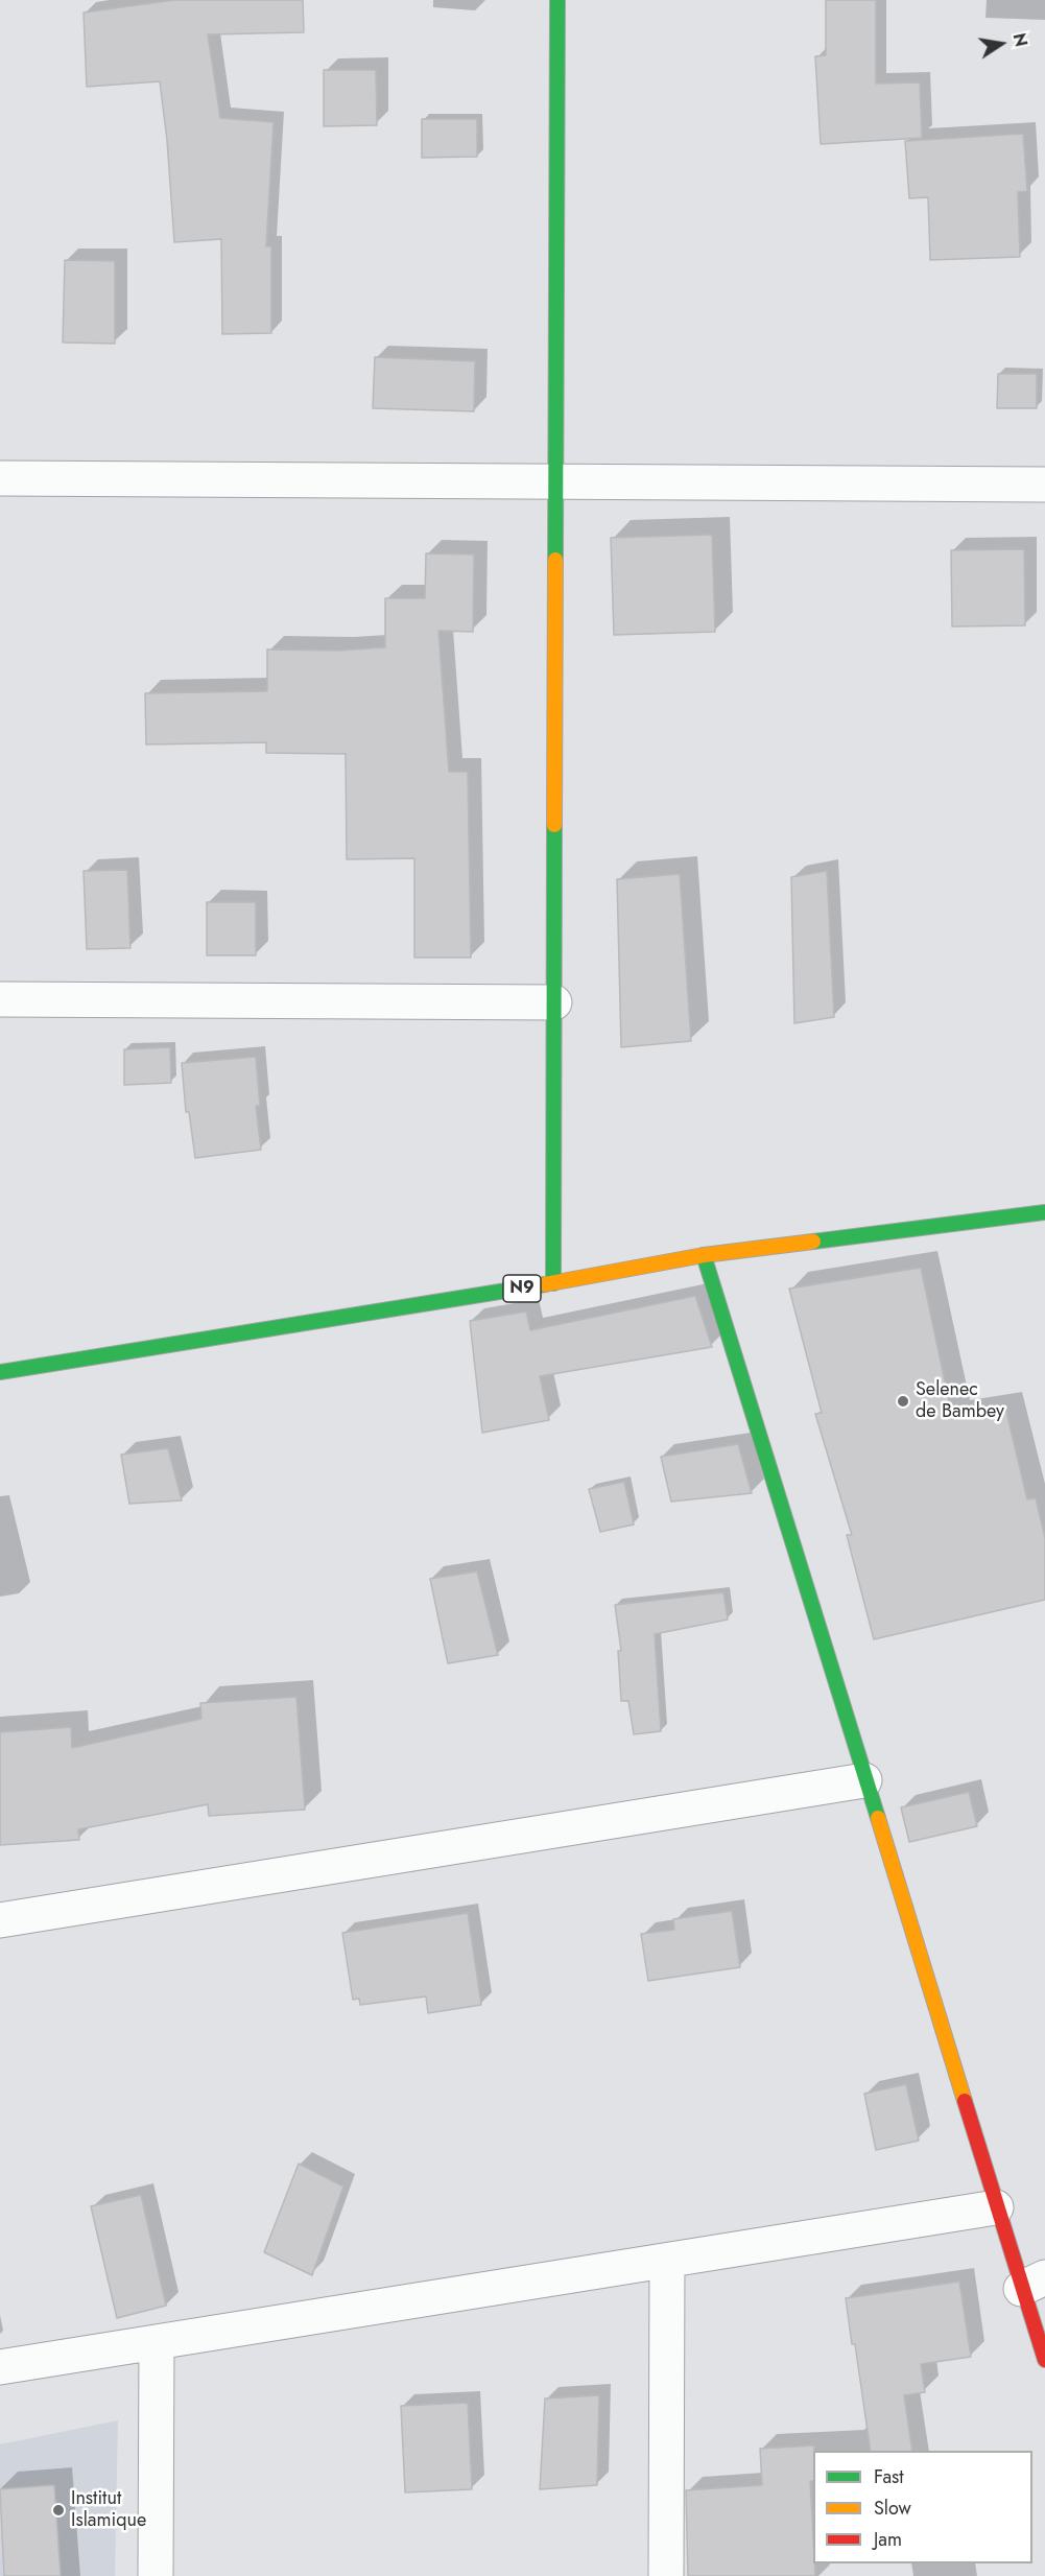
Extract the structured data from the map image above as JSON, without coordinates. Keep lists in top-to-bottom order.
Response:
{
  "streets": {
    "street": ["N9"]
  },
  "places": ["Selenec de Bambey", "Institut Islamique"],
  "legend": ["Fast", "Slow", "Jam"],
  "north": "right"
}
